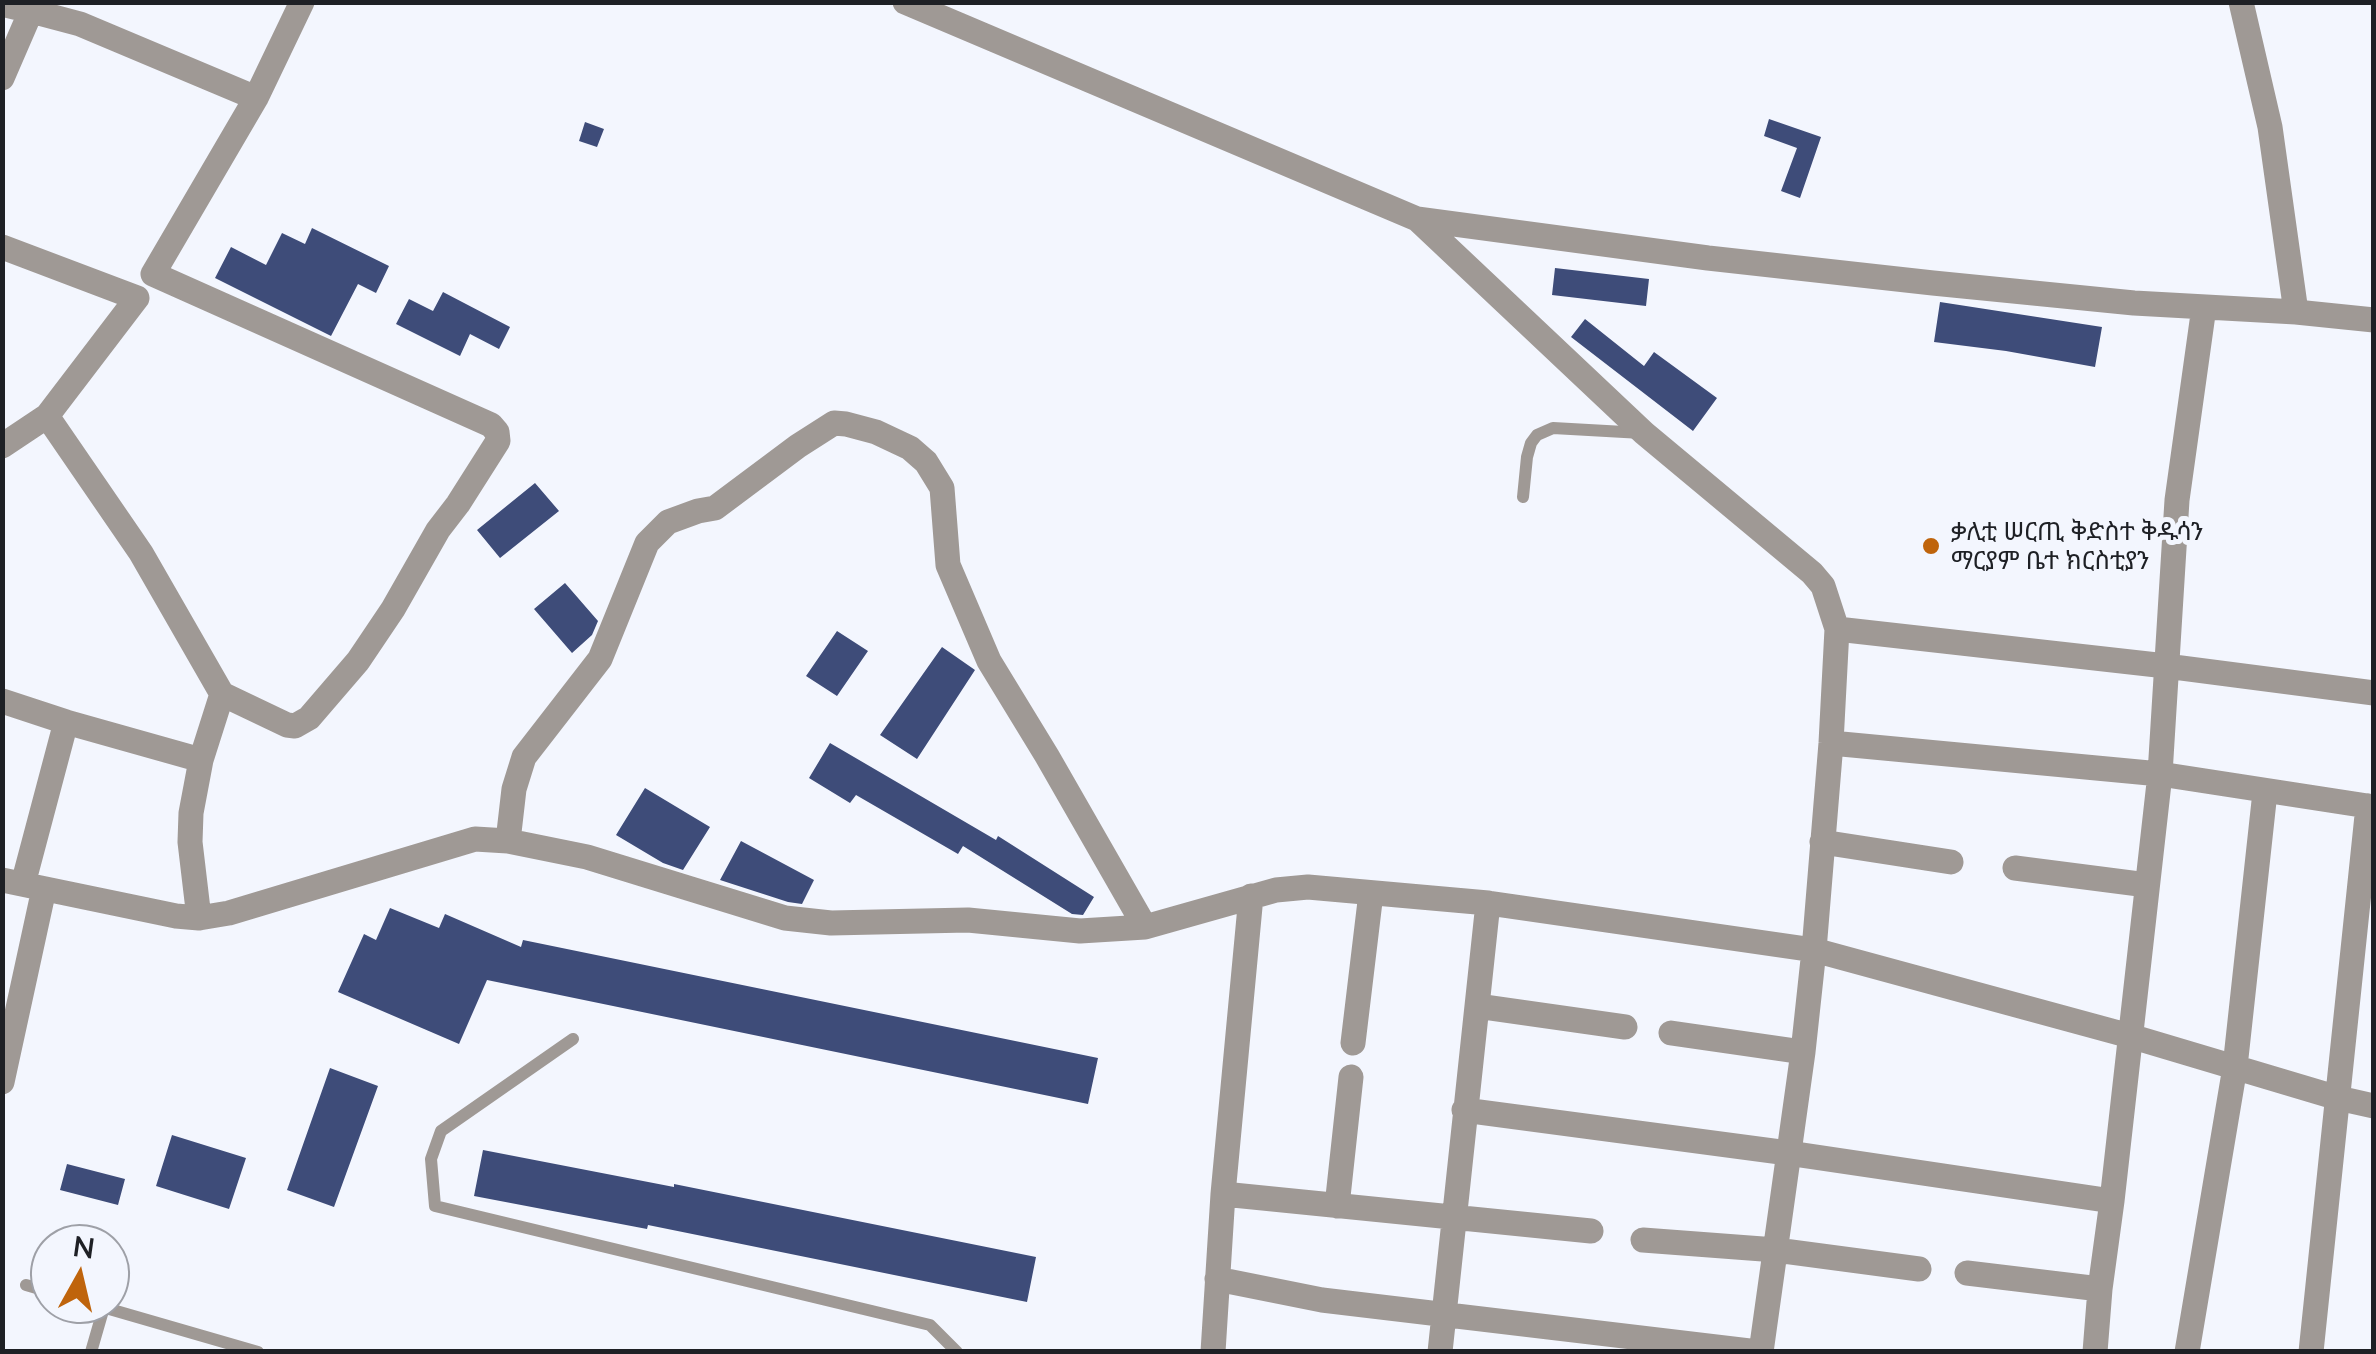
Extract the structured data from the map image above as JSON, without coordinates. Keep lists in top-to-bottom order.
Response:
{
  "places": ["ቃሊቲ ሠርጢ ቅድስተ ቅዱሳን ማርያም ቤተ ክርስቲያን"],
  "north": "top"
}
